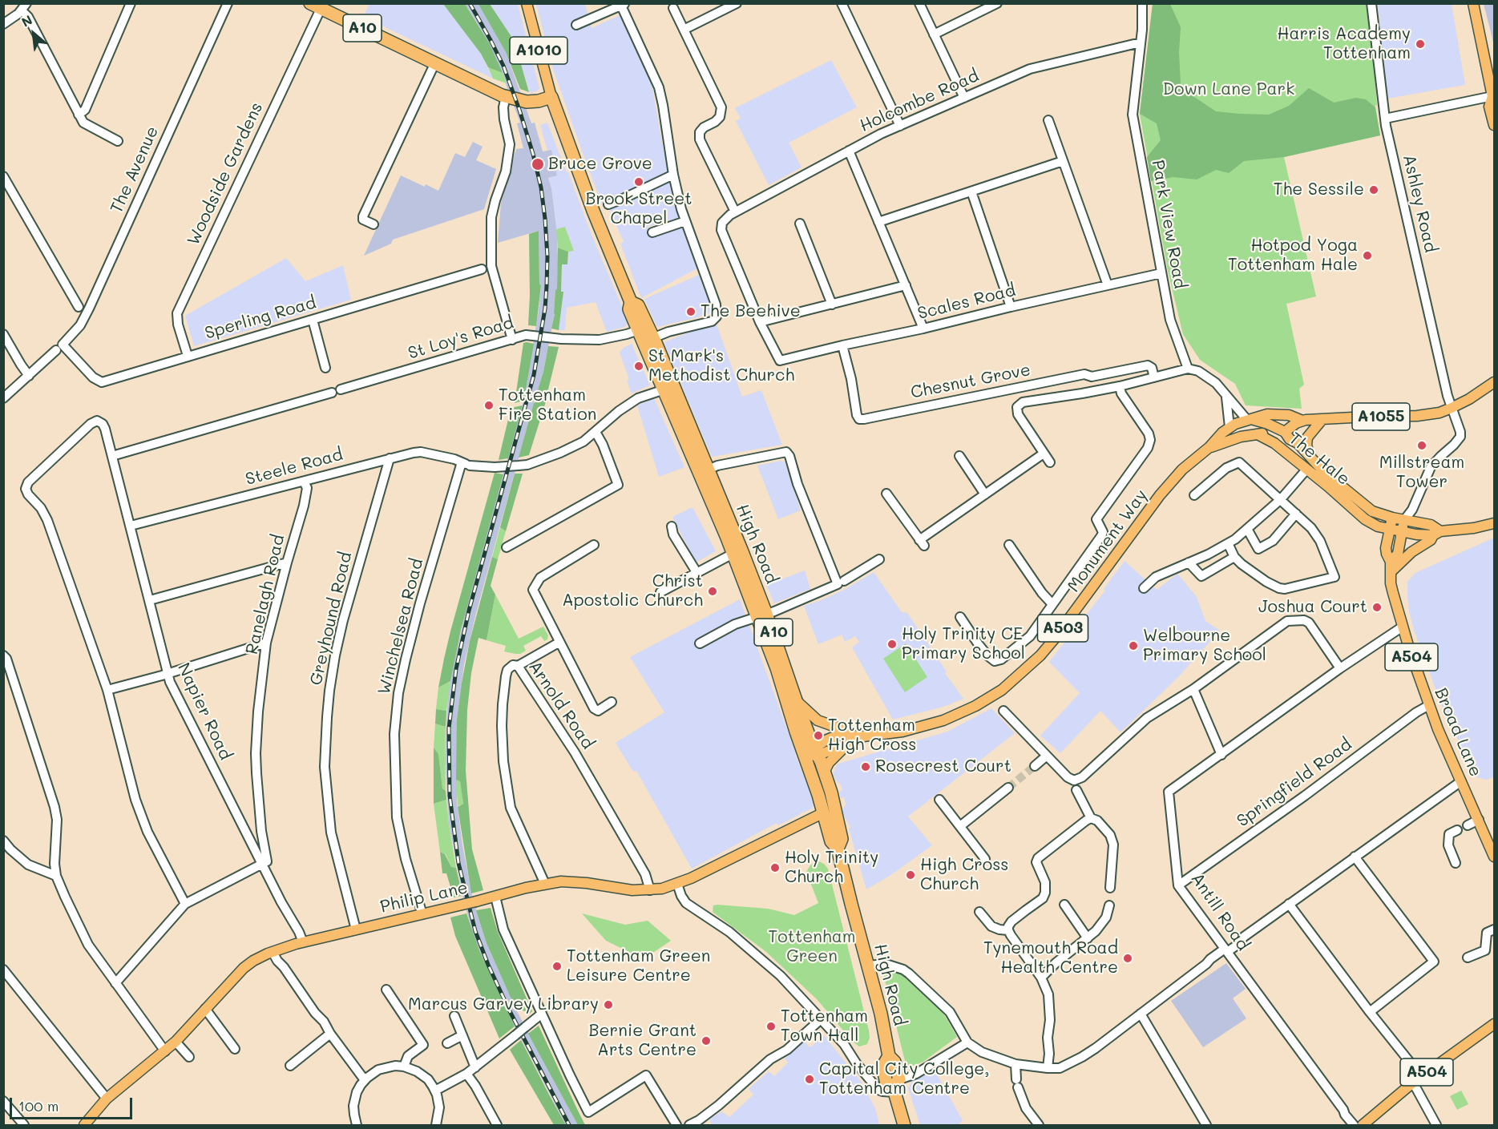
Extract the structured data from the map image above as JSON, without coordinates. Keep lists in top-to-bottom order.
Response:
{
  "streets": {
    "highway": ["A10", "High Road"],
    "main road": [
      "A1010",
      "A1055",
      "The Hale",
      "Monument Way",
      "A503",
      "A504",
      "Broad Lane",
      "Philip Lane"
    ],
    "street": [
      "Holcombe Road",
      "The Avenue",
      "Woodside Gardens",
      "Ashley Road",
      "Park View Road",
      "Scales Road",
      "Sperling Road",
      "St Loy's Road",
      "Chesnut Grove",
      "Steele Road",
      "Ranelagh Road",
      "Greyhound Road",
      "Winchelsea Road",
      "Arnold Road",
      "Napier Road",
      "Springfield Road",
      "Antill Road"
    ]
  },
  "crossings": [
    ["A10", "Woodside Gardens"],
    ["A10", "High Road"],
    ["Holcombe Road", "Park View Road"],
    ["Holcombe Road", "Scales Road"],
    ["The Avenue", "Sperling Road"],
    ["Woodside Gardens", "Sperling Road"],
    ["Ashley Road", "A1055"],
    ["Ashley Road", "The Hale"],
    ["Ashley Road", "Broad Lane"],
    ["Park View Road", "Scales Road"],
    ["Scales Road", "Chesnut Grove"],
    ["St Loy's Road", "High Road"],
    ["St Loy's Road", "Napier Road"],
    ["A1055", "The Hale"],
    ["A1055", "Monument Way"],
    ["A1055", "A503"],
    ["The Hale", "Monument Way"],
    ["The Hale", "A503"],
    ["The Hale", "Broad Lane"],
    ["Steele Road", "High Road"],
    ["Steele Road", "Ranelagh Road"],
    ["Steele Road", "Greyhound Road"],
    ["Steele Road", "Winchelsea Road"],
    ["Steele Road", "Napier Road"],
    ["Monument Way", "High Road"],
    ["Monument Way", "A503"],
    ["High Road", "A503"],
    ["High Road", "Philip Lane"],
    ["Ranelagh Road", "Napier Road"],
    ["Greyhound Road", "Philip Lane"],
    ["Winchelsea Road", "Philip Lane"],
    ["Arnold Road", "Philip Lane"],
    ["Napier Road", "Philip Lane"],
    ["Broad Lane", "Springfield Road"],
    ["Broad Lane", "Antill Road"],
    ["Springfield Road", "Antill Road"]
  ],
  "parks": ["Down Lane Park", "Tottenham Green"],
  "places": [
    "Harris Academy Tottenham",
    "Bruce Grove",
    "Brook Street Chapel",
    "The Sessile",
    "Hotpod Yoga Tottenham Hale",
    "The Beehive",
    "St Mark's Methodist Church",
    "Tottenham Fire Station",
    "Millstream Tower",
    "Christ Apostolic Church",
    "Joshua Court",
    "Holy Trinity CE Primary School",
    "Welbourne Primary School",
    "Tottenham High Cross",
    "Rosecrest Court",
    "Holy Trinity Church",
    "High Cross Church",
    "Tynemouth Road Health Centre",
    "Tottenham Green Leisure Centre",
    "Marcus Garvey Library",
    "Tottenham Town Hall",
    "Bernie Grant Arts Centre",
    "Capital City College, Tottenham Centre"
  ],
  "scale_bar": "100 m",
  "north": "top left"
}
